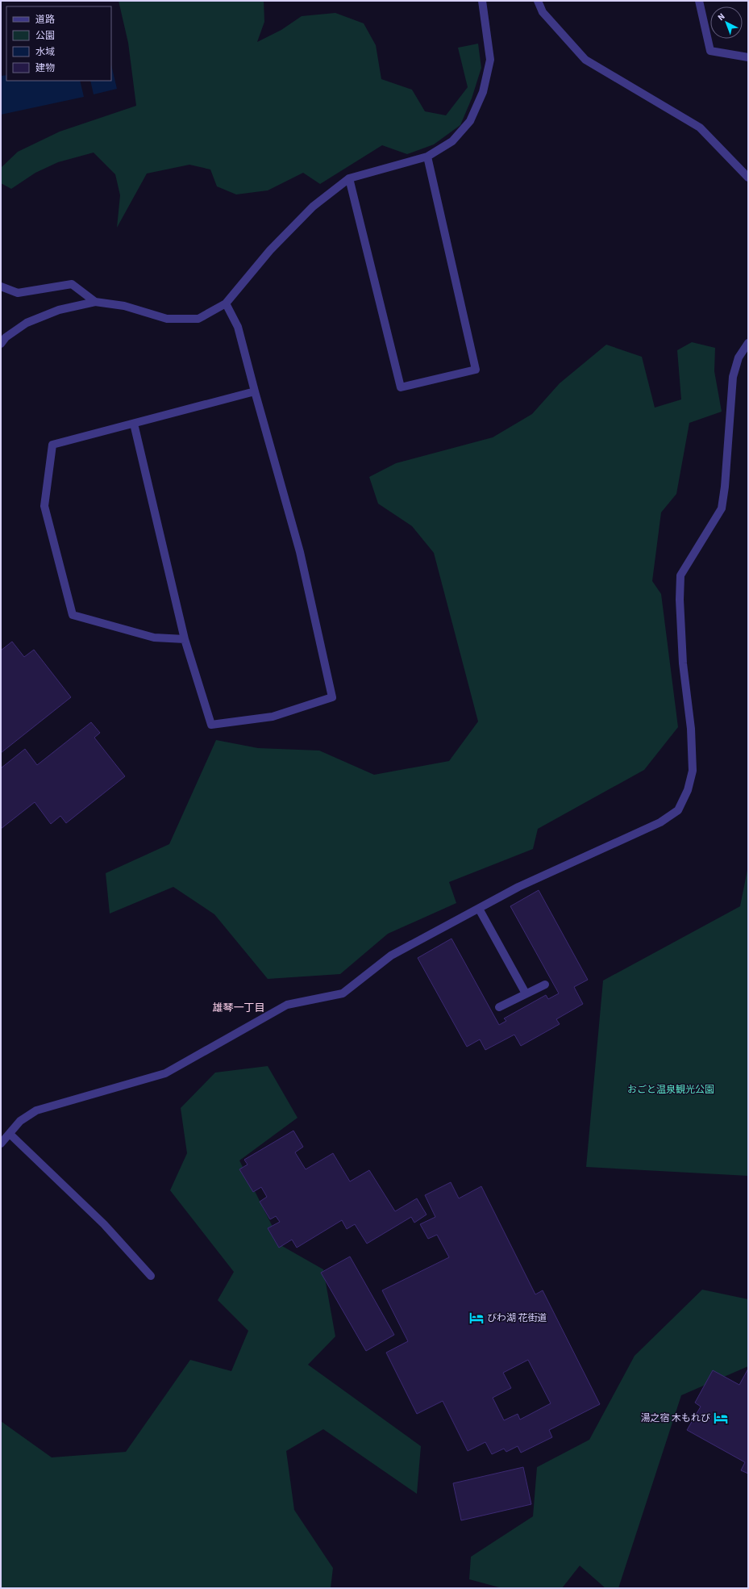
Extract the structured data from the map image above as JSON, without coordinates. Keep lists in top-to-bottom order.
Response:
{
  "districts": ["雄琴一丁目"],
  "parks": ["おごと温泉観光公園"],
  "places": {
    "hotel": ["びわ湖 花街道", "湯之宿 木もれび"]
  },
  "legend": [
    "道路",
    "公園",
    "水域",
    "建物"
  ],
  "north": "top left"
}
